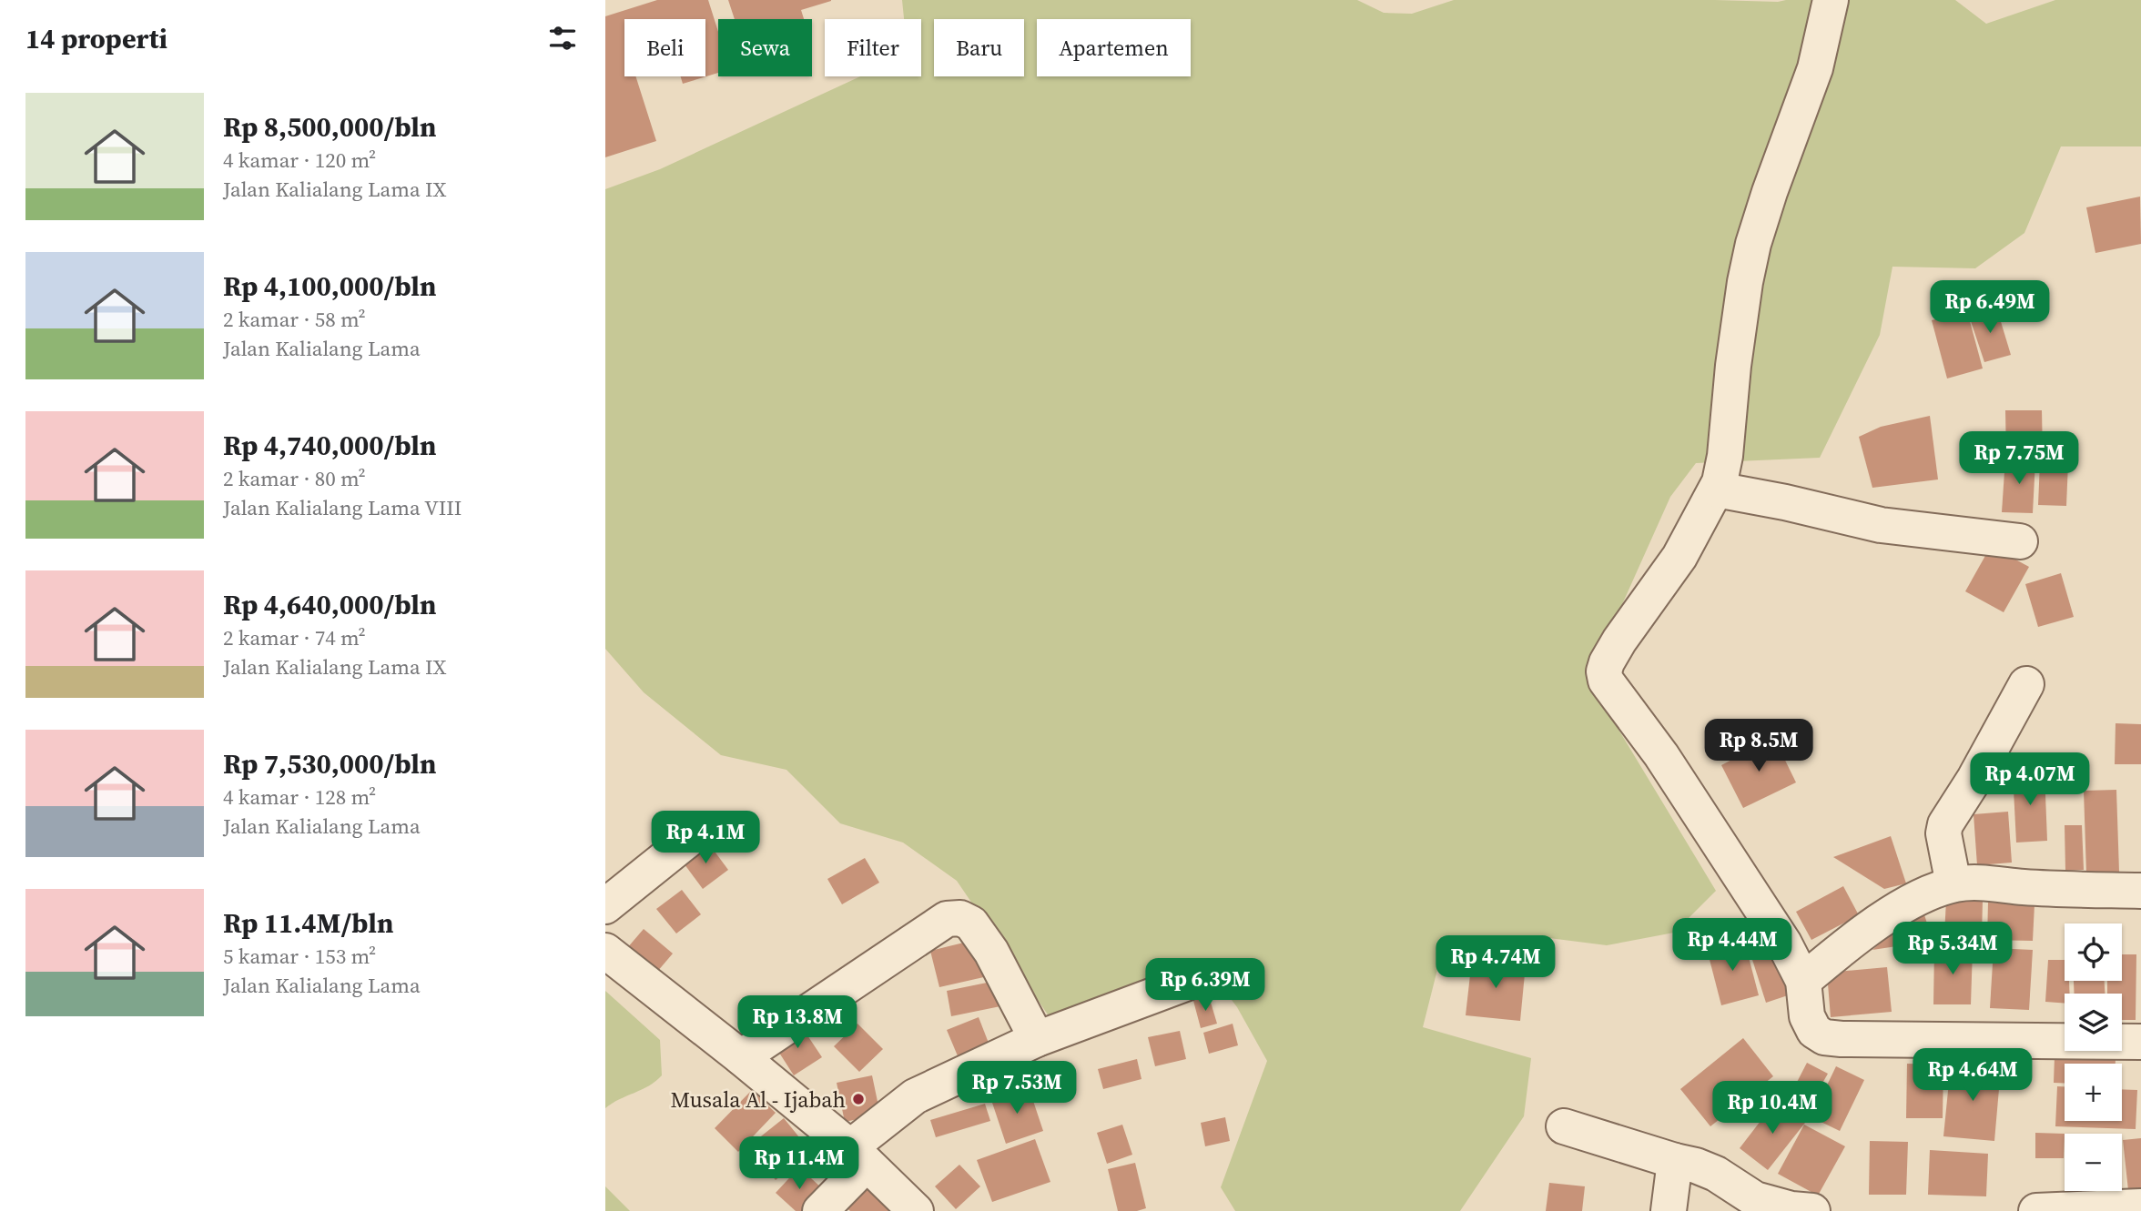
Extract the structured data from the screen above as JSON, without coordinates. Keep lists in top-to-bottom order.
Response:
{
  "places": ["Musala Al - Ijabah"],
  "page": {
    "heading": "14 properti",
    "chip": [
      "Beli",
      "Sewa",
      "Filter",
      "Baru",
      "Apartemen"
    ],
    "list": [
      {
        "name": "Rp 8,500,000/bln",
        "note": "4 kamar · 120 m² · Jalan Kalialang Lama IX"
      },
      {
        "name": "Rp 4,100,000/bln",
        "note": "2 kamar · 58 m² · Jalan Kalialang Lama"
      },
      {
        "name": "Rp 4,740,000/bln",
        "note": "2 kamar · 80 m² · Jalan Kalialang Lama VIII"
      },
      {
        "name": "Rp 4,640,000/bln",
        "note": "2 kamar · 74 m² · Jalan Kalialang Lama IX"
      },
      {
        "name": "Rp 7,530,000/bln",
        "note": "4 kamar · 128 m² · Jalan Kalialang Lama"
      },
      {
        "name": "Rp 11.4M/bln",
        "note": "5 kamar · 153 m² · Jalan Kalialang Lama"
      }
    ],
    "price": [
      "Rp 6.49M",
      "Rp 7.75M",
      "Rp 8.5M",
      "Rp 4.07M",
      "Rp 4.1M",
      "Rp 4.44M",
      "Rp 5.34M",
      "Rp 4.74M",
      "Rp 6.39M",
      "Rp 13.8M",
      "Rp 4.64M",
      "Rp 7.53M",
      "Rp 10.4M",
      "Rp 11.4M"
    ],
    "map_buttons": ["+", "−"]
  }
}
